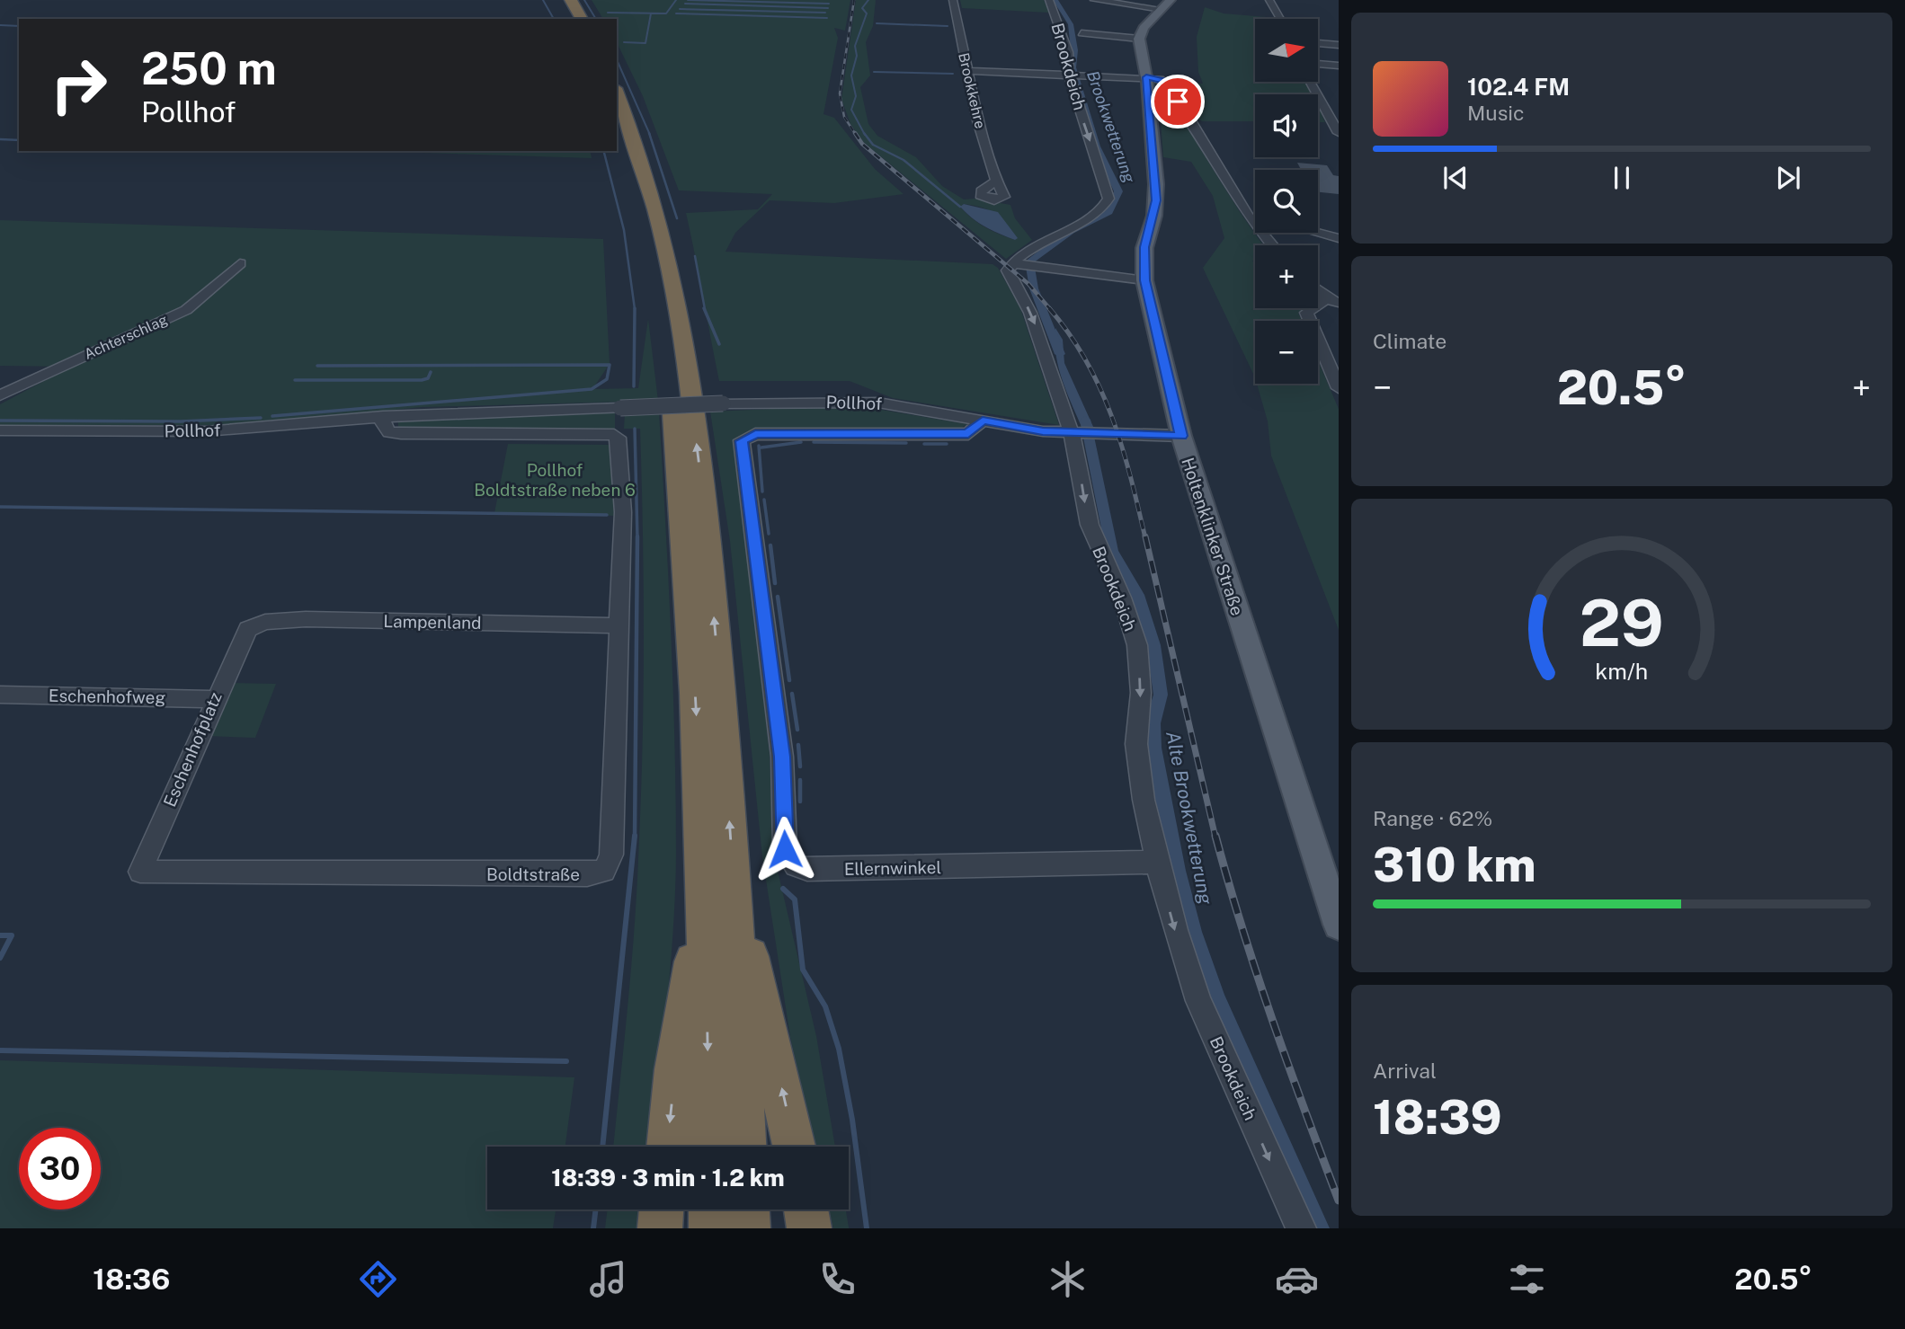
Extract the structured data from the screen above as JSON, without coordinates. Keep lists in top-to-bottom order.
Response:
{
  "streets": {
    "main road": ["Holtenklinker Straße"],
    "street": [
      "Brookdeich",
      "Brookkehre",
      "Achterschlag",
      "Pollhof",
      "Lampenland",
      "Eschenhofweg",
      "Eschenhofplatz",
      "Ellernwinkel",
      "Boldtstraße"
    ]
  },
  "crossings": [
    ["Brookdeich", "Pollhof"],
    ["Brookdeich", "Ellernwinkel"],
    ["Pollhof", "Holtenklinker Straße"],
    ["Pollhof", "Ellernwinkel"],
    ["Pollhof", "Boldtstraße"],
    ["Lampenland", "Eschenhofplatz"],
    ["Lampenland", "Boldtstraße"],
    ["Eschenhofweg", "Eschenhofplatz"],
    ["Eschenhofplatz", "Boldtstraße"]
  ],
  "one_way": ["Brookdeich"],
  "water": ["Brookwetterung", "Alte Brookwetterung"],
  "parks": ["Pollhof Boldtstraße neben 6"],
  "north": "right",
  "page": {
    "map_buttons": ["+", "−"],
    "turn": ["250 m", "Pollhof"],
    "song": ["102.4 FM", "Music"],
    "tile": [
      "Climate",
      ["Range · 62%", "310 km"],
      ["Arrival", "18:39"]
    ],
    "heat": ["−", "20.5°", "+"],
    "limit": "30",
    "trip": "18:39 · 3 min · 1.2 km",
    "tabs": ["18:36", "20.5°"],
    "gauge": ["29", "km/h"]
  }
}
